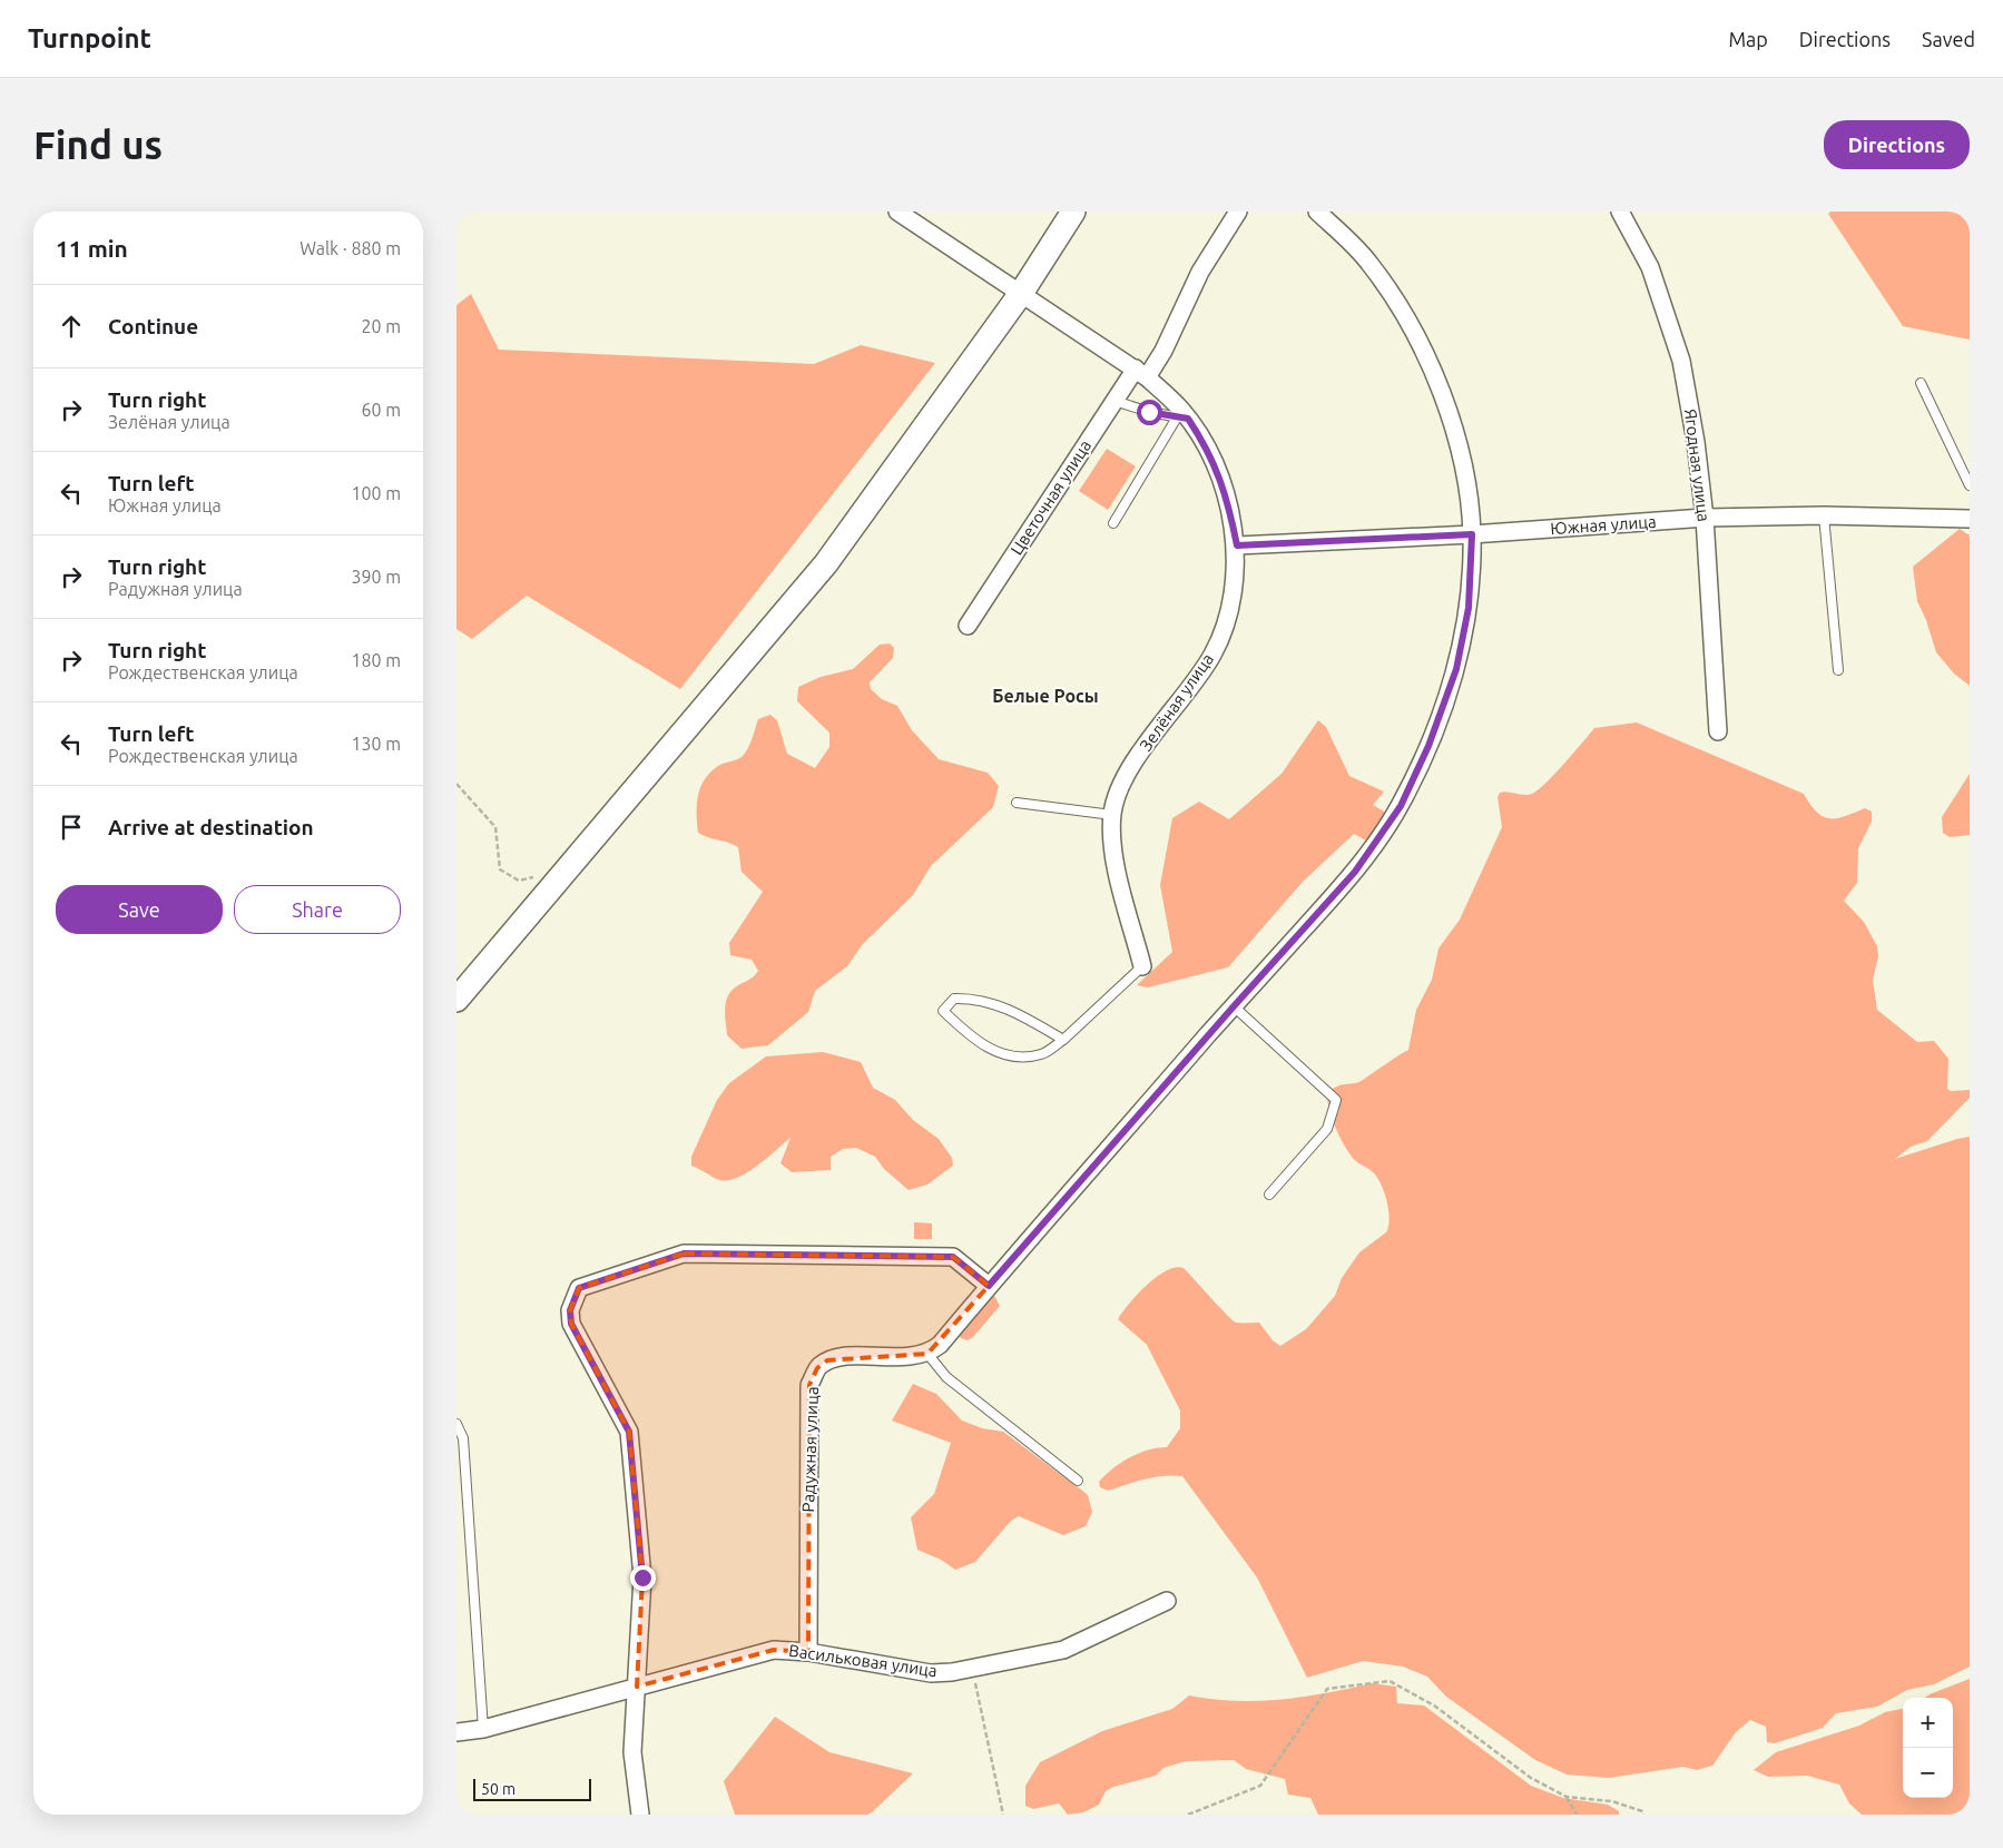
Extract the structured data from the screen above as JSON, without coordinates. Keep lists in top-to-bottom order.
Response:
{
  "streets": {
    "street": [
      "Ягодная улица",
      "Цветочная улица",
      "Южная улица",
      "Зелёная улица",
      "Радужная улица",
      "Васильковая улица"
    ]
  },
  "crossings": [
    ["Ягодная улица", "Южная улица"],
    ["Цветочная улица", "Зелёная улица"],
    ["Южная улица", "Зелёная улица"],
    ["Радужная улица", "Васильковая улица"]
  ],
  "districts": ["Белые Росы"],
  "scale_bar": "50 m",
  "page": {
    "header": "Turnpoint",
    "nav": ["Map", "Directions", "Saved"],
    "buttons": [
      "Directions",
      ["Save", "Share"]
    ],
    "title": "Find us",
    "heading": ["11 min", "Walk · 880 m"],
    "list": [
      ["Continue", "20 m"],
      ["Turn right", "Зелёная улица", "60 m"],
      ["Turn left", "Южная улица", "100 m"],
      ["Turn right", "Радужная улица", "390 m"],
      ["Turn right", "Рождественская улица", "180 m"],
      ["Turn left", "Рождественская улица", "130 m"],
      "Arrive at destination"
    ],
    "map_buttons": ["+", "−"],
    "scale": "50 m"
  }
}
